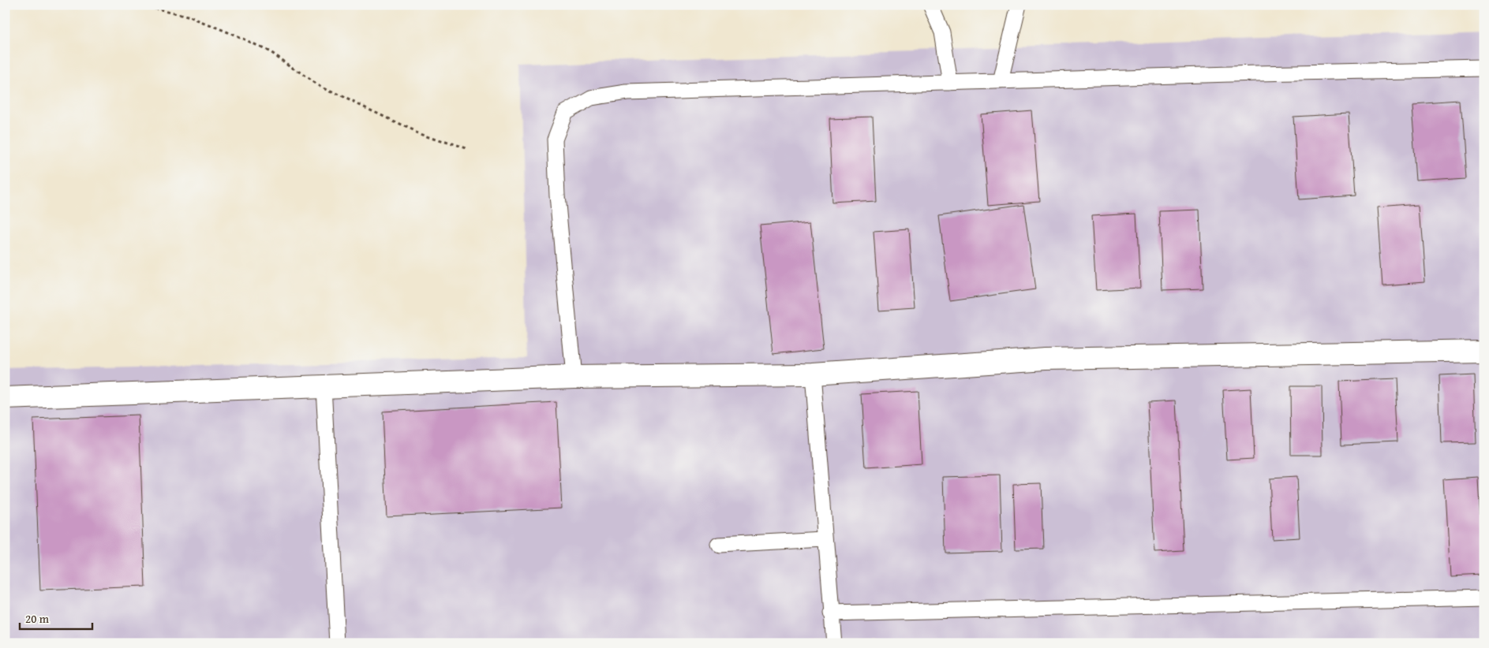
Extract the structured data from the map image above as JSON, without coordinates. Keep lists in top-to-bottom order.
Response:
{
  "scale_bar": "20 m"
}
